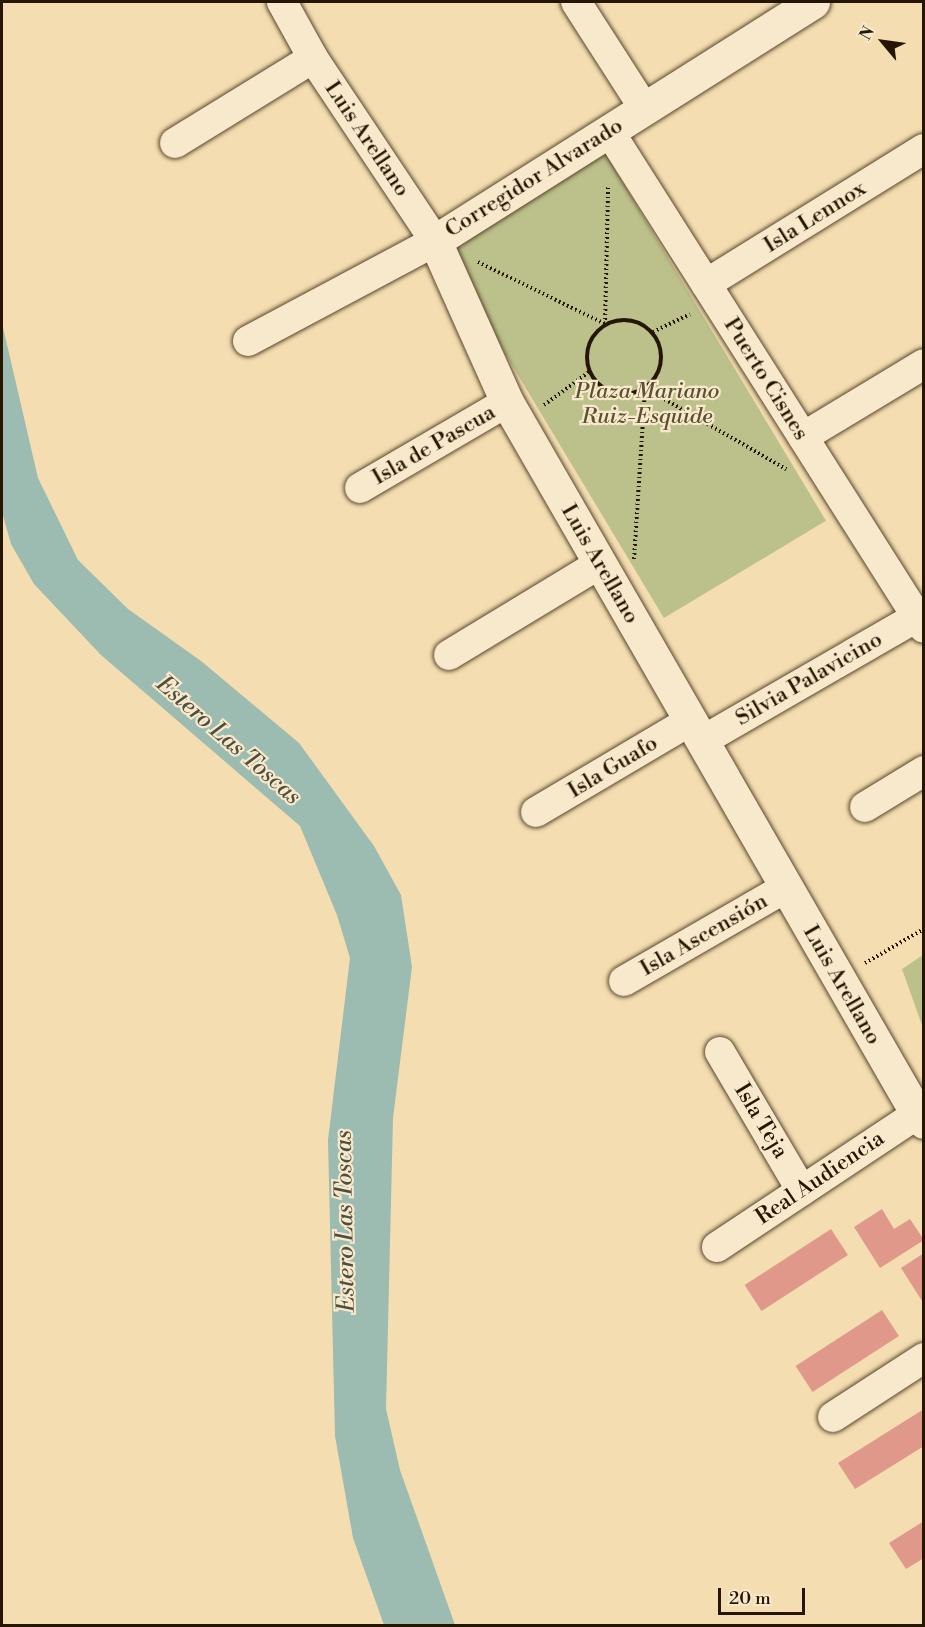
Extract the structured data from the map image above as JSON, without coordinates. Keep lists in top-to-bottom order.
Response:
{
  "streets": {
    "street": [
      "Luis Arellano",
      "Corregidor Alvarado",
      "Isla Lennox",
      "Puerto Cisnes",
      "Isla de Pascua",
      "Silvia Palavicino",
      "Isla Guafo",
      "Isla Ascensión",
      "Isla Teja",
      "Real Audiencia"
    ]
  },
  "crossings": [
    ["Luis Arellano", "Corregidor Alvarado"],
    ["Luis Arellano", "Isla de Pascua"],
    ["Luis Arellano", "Silvia Palavicino"],
    ["Luis Arellano", "Isla Guafo"],
    ["Luis Arellano", "Isla Ascensión"],
    ["Luis Arellano", "Real Audiencia"],
    ["Corregidor Alvarado", "Puerto Cisnes"],
    ["Isla Lennox", "Puerto Cisnes"],
    ["Puerto Cisnes", "Silvia Palavicino"],
    ["Silvia Palavicino", "Isla Guafo"],
    ["Isla Teja", "Real Audiencia"]
  ],
  "water": ["Estero Las Toscas"],
  "parks": ["Plaza Mariano Ruiz-Esquide"],
  "scale_bar": "20 m",
  "north": "top left"
}
